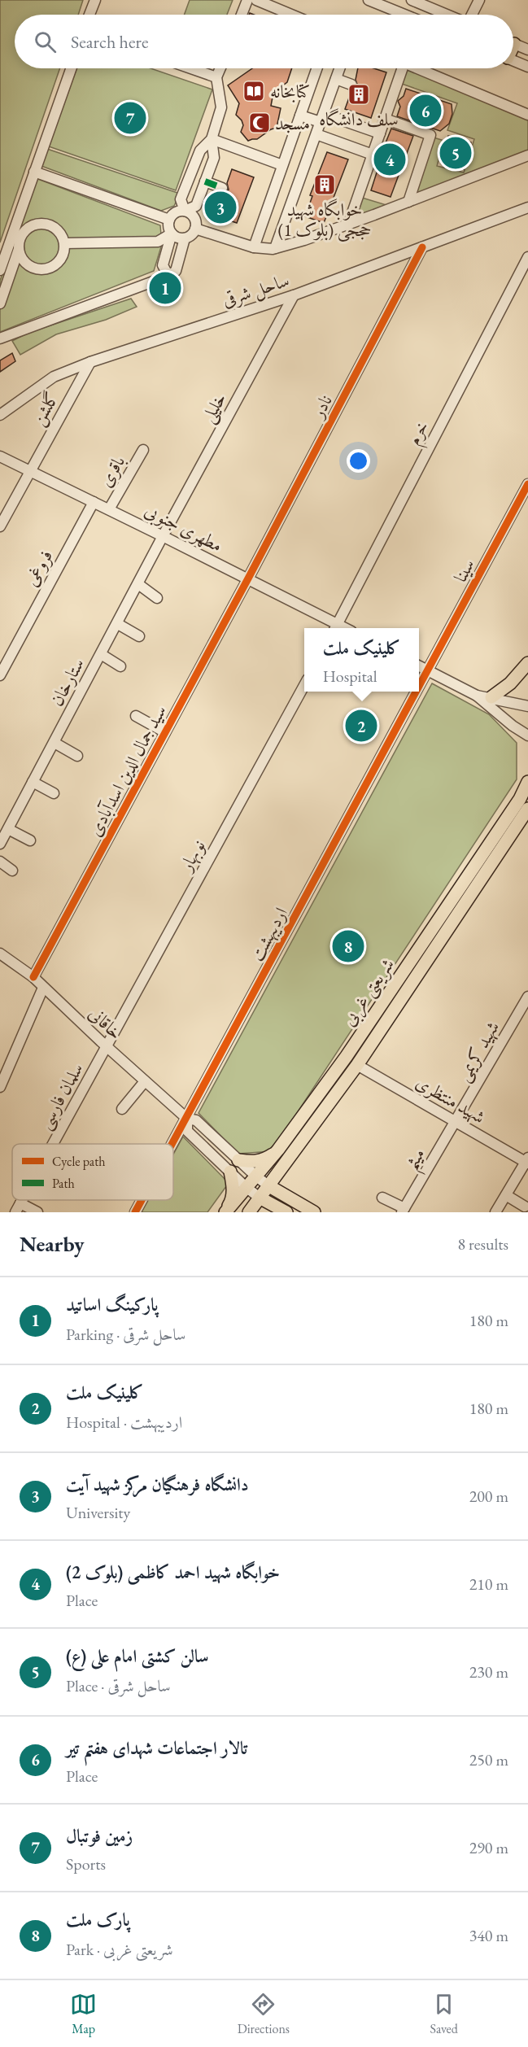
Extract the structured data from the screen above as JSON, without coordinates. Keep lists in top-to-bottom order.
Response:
{
  "streets": {
    "main road": ["شریعتی غربی"],
    "street": [
      "ساحل شرقی",
      "نادر",
      "خلیلی",
      "گلشن",
      "خرم",
      "باقری",
      "مطهری جنوبی",
      "فروغی",
      "سینا",
      "ستارخان",
      "سید جمال الدین اسدآبادی",
      "نوبهار",
      "اردیبهشت",
      "خاقانی",
      "شهید کریمی",
      "سلمان فارسی",
      "شهید منتظری",
      "میثم"
    ]
  },
  "crossings": [
    ["ساحل شرقی", "نادر"],
    ["ساحل شرقی", "خلیلی"],
    ["ساحل شرقی", "گلشن"],
    ["نادر", "مطهری جنوبی"],
    ["نادر", "سید جمال الدین اسدآبادی"],
    ["خلیلی", "مطهری جنوبی"],
    ["خلیلی", "ستارخان"],
    ["گلشن", "مطهری جنوبی"],
    ["خرم", "مطهری جنوبی"],
    ["باقری", "مطهری جنوبی"],
    ["مطهری جنوبی", "فروغی"],
    ["مطهری جنوبی", "ستارخان"],
    ["مطهری جنوبی", "سید جمال الدین اسدآبادی"],
    ["سینا", "اردیبهشت"],
    ["سید جمال الدین اسدآبادی", "خاقانی"],
    ["نوبهار", "خاقانی"],
    ["نوبهار", "سلمان فارسی"],
    ["اردیبهشت", "خاقانی"],
    ["شریعتی غربی", "خاقانی"],
    ["شریعتی غربی", "شهید منتظری"],
    ["خاقانی", "سلمان فارسی"],
    ["شهید کریمی", "شهید منتظری"],
    ["شهید کریمی", "میثم"],
    ["شهید منتظری", "میثم"]
  ],
  "places": {
    "library": ["کتابخانه"],
    "building": ["سلف دانشگاه", "خوابگاه شهید حججی (بلوک 1)"],
    "mosque": ["مسجد"]
  },
  "legend": ["Cycle path", "Path"],
  "page": {
    "search": "Search here",
    "pins": [
      "6",
      "7",
      "5",
      "4",
      "3",
      "1",
      "2",
      "8"
    ],
    "popup": ["کلینیک ملت", "Hospital"],
    "heading": ["Nearby", "8 results"],
    "list": [
      {
        "mark": "1",
        "name": "پارکینگ اساتید",
        "note": "Parking · ساحل شرقی",
        "value": "180 m"
      },
      {
        "mark": "2",
        "name": "کلینیک ملت",
        "note": "Hospital · اردیبهشت",
        "value": "180 m"
      },
      {
        "mark": "3",
        "name": "دانشگاه فرهنگیان مرکز شهید آیت",
        "note": "University",
        "value": "200 m"
      },
      {
        "mark": "4",
        "name": "خوابگاه شهید احمد کاظمی (بلوک 2)",
        "note": "Place",
        "value": "210 m"
      },
      {
        "mark": "5",
        "name": "سالن کشتی امام علی (ع)",
        "note": "Place · ساحل شرقی",
        "value": "230 m"
      },
      {
        "mark": "6",
        "name": "تالار اجتماعات شهدای هفتم تیر",
        "note": "Place",
        "value": "250 m"
      },
      {
        "mark": "7",
        "name": "زمین فوتبال",
        "note": "Sports",
        "value": "290 m"
      },
      {
        "mark": "8",
        "name": "پارک ملت",
        "note": "Park · شریعتی غربی",
        "value": "340 m"
      }
    ],
    "nav": ["Map", "Directions", "Saved"]
  }
}
